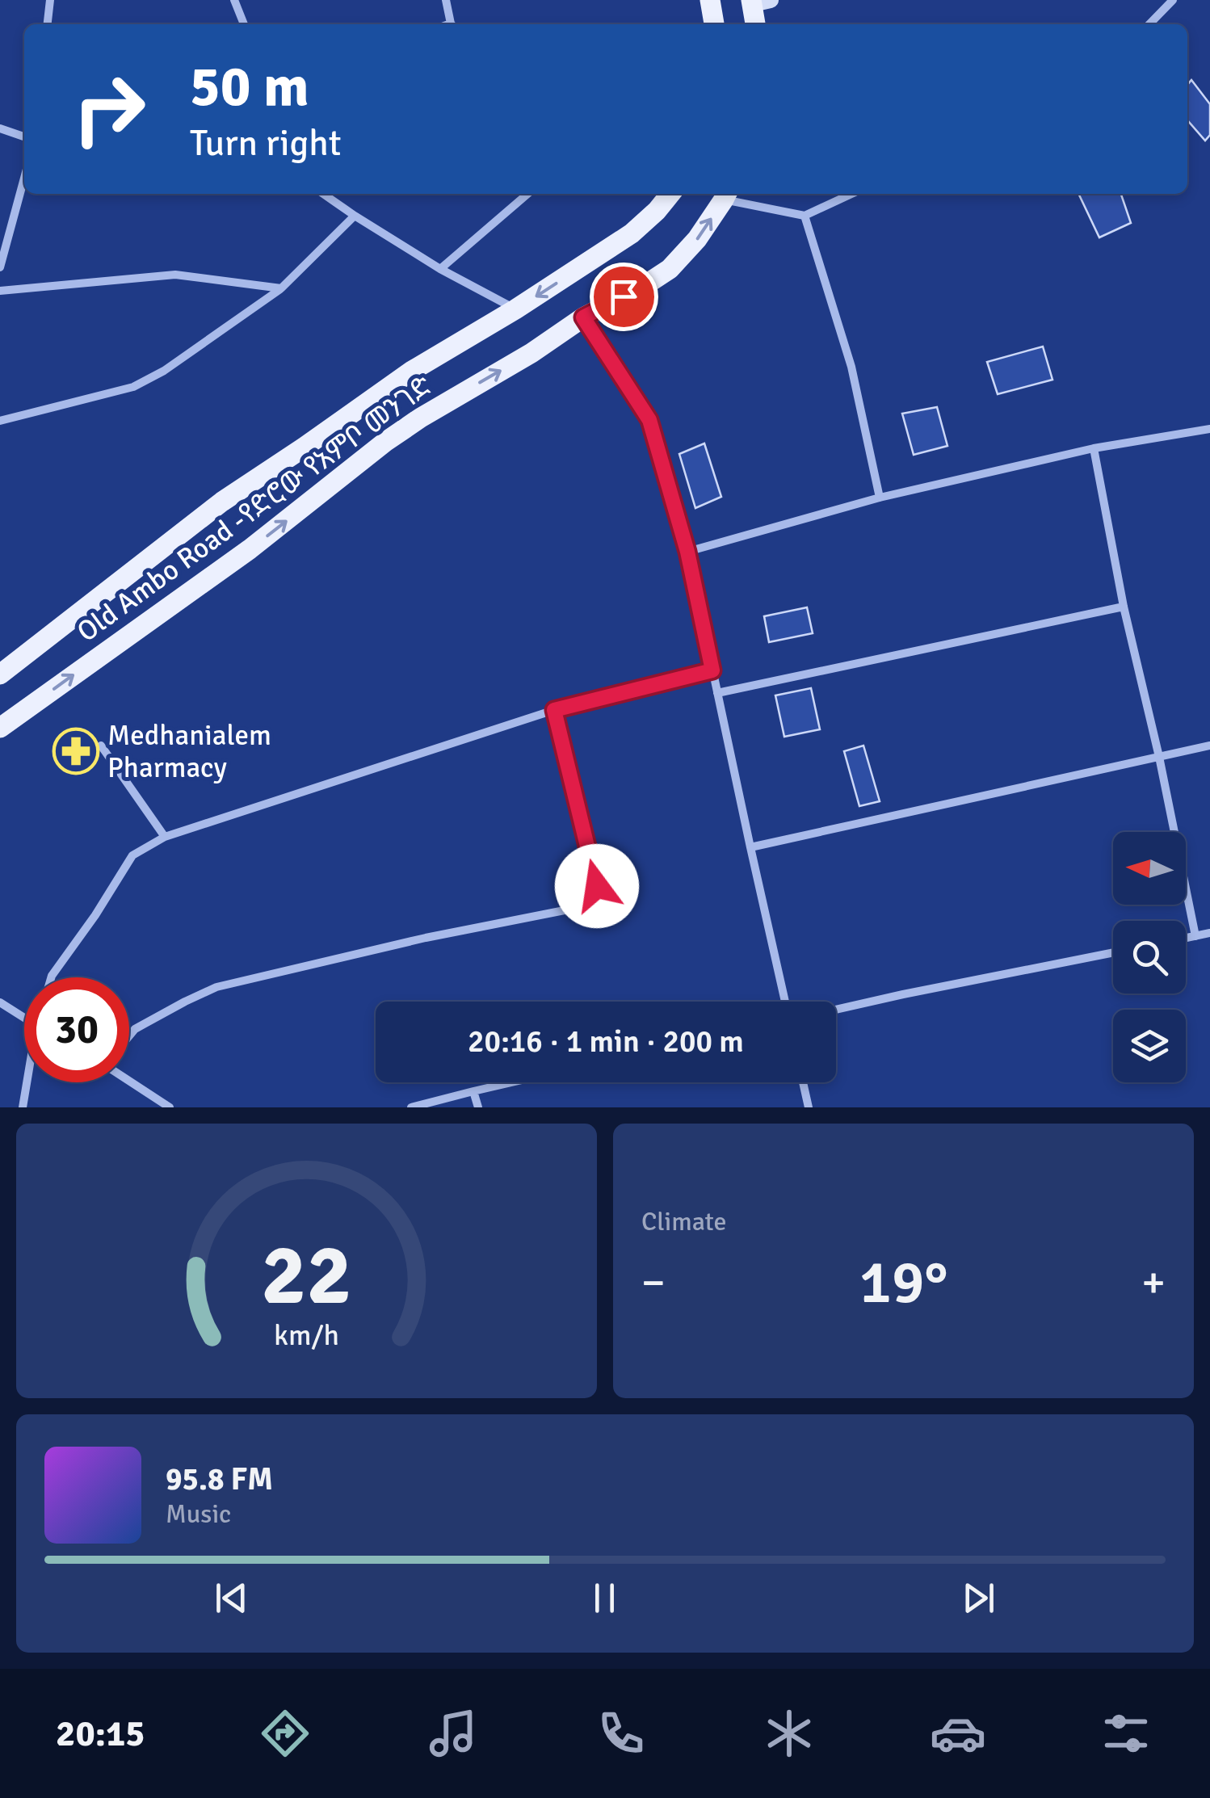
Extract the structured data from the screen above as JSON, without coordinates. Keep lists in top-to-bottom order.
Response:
{
  "streets": {
    "main road": ["Old Ambo Road -የድሮው የአምቦ መንገድ"]
  },
  "places": {
    "pharmacy": ["Medhanialem Pharmacy"]
  },
  "north": "left",
  "page": {
    "turn": ["50 m", "Turn right"],
    "limit": "30",
    "trip": "20:16 · 1 min · 200 m",
    "tile": "Climate",
    "heat": ["−", "19°", "+"],
    "song": ["95.8 FM", "Music"],
    "tabs": "20:15",
    "gauge": ["22", "km/h"]
  }
}
